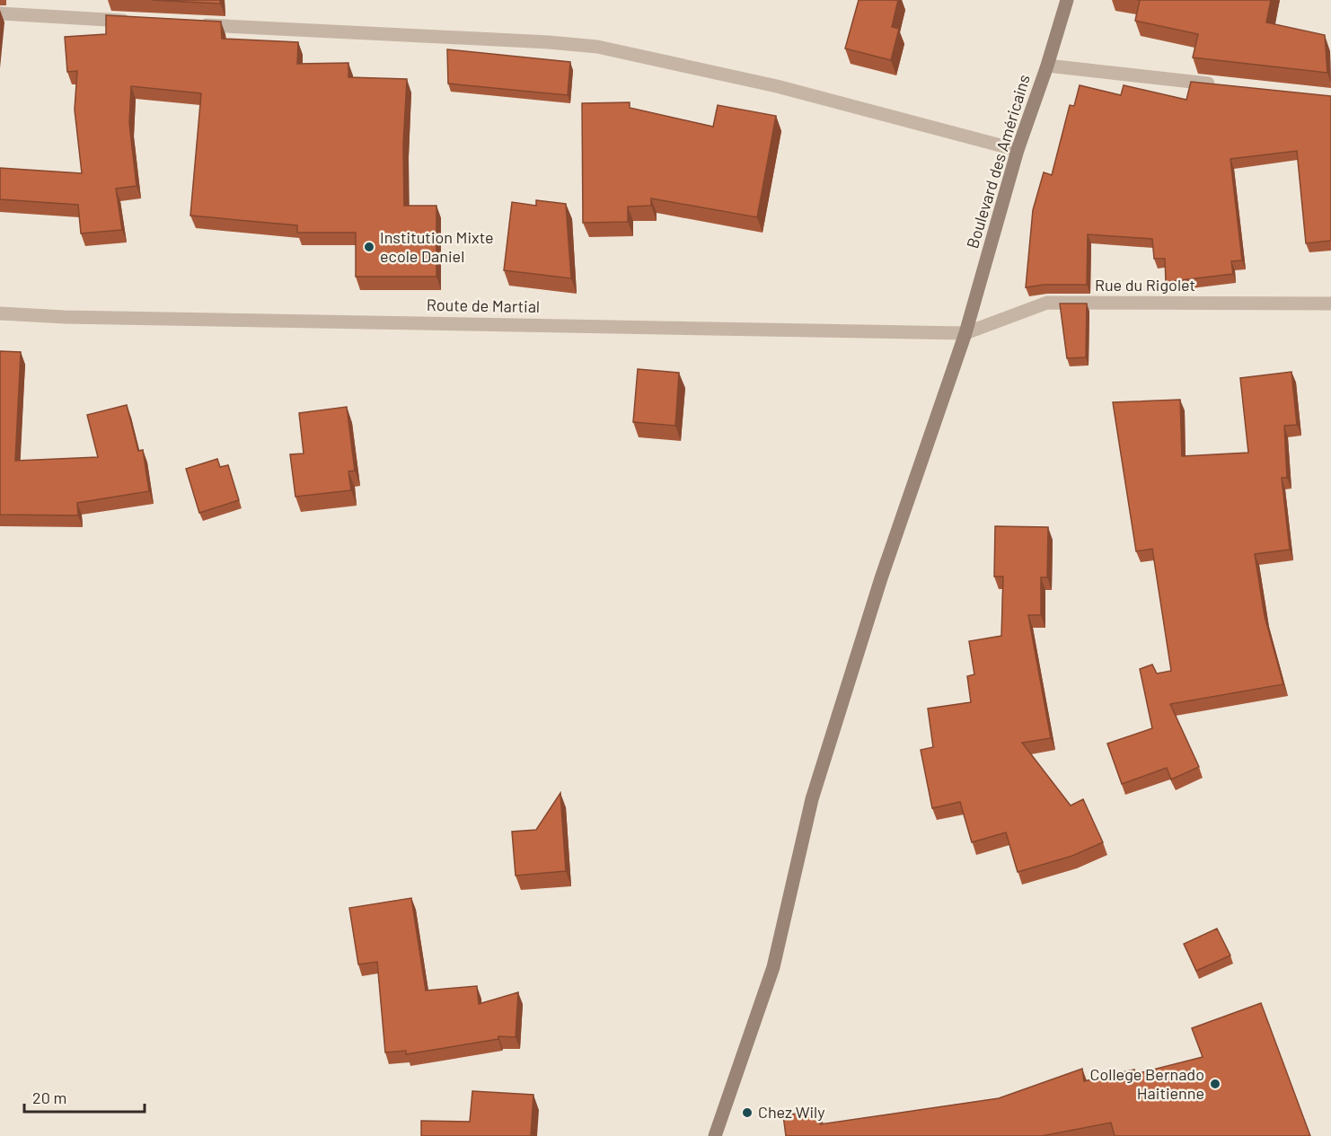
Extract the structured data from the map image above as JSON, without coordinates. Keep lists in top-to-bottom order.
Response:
{
  "streets": {
    "main road": ["Boulevard des Américains"],
    "street": ["Rue du Rigolet", "Route de Martial"]
  },
  "crossings": [
    ["Boulevard des Américains", "Rue du Rigolet"],
    ["Boulevard des Américains", "Route de Martial"],
    ["Rue du Rigolet", "Route de Martial"]
  ],
  "places": ["Institution Mixte ecole Daniel", "College Bernado Haitienne", "Chez Wily"],
  "scale_bar": "20 m"
}
